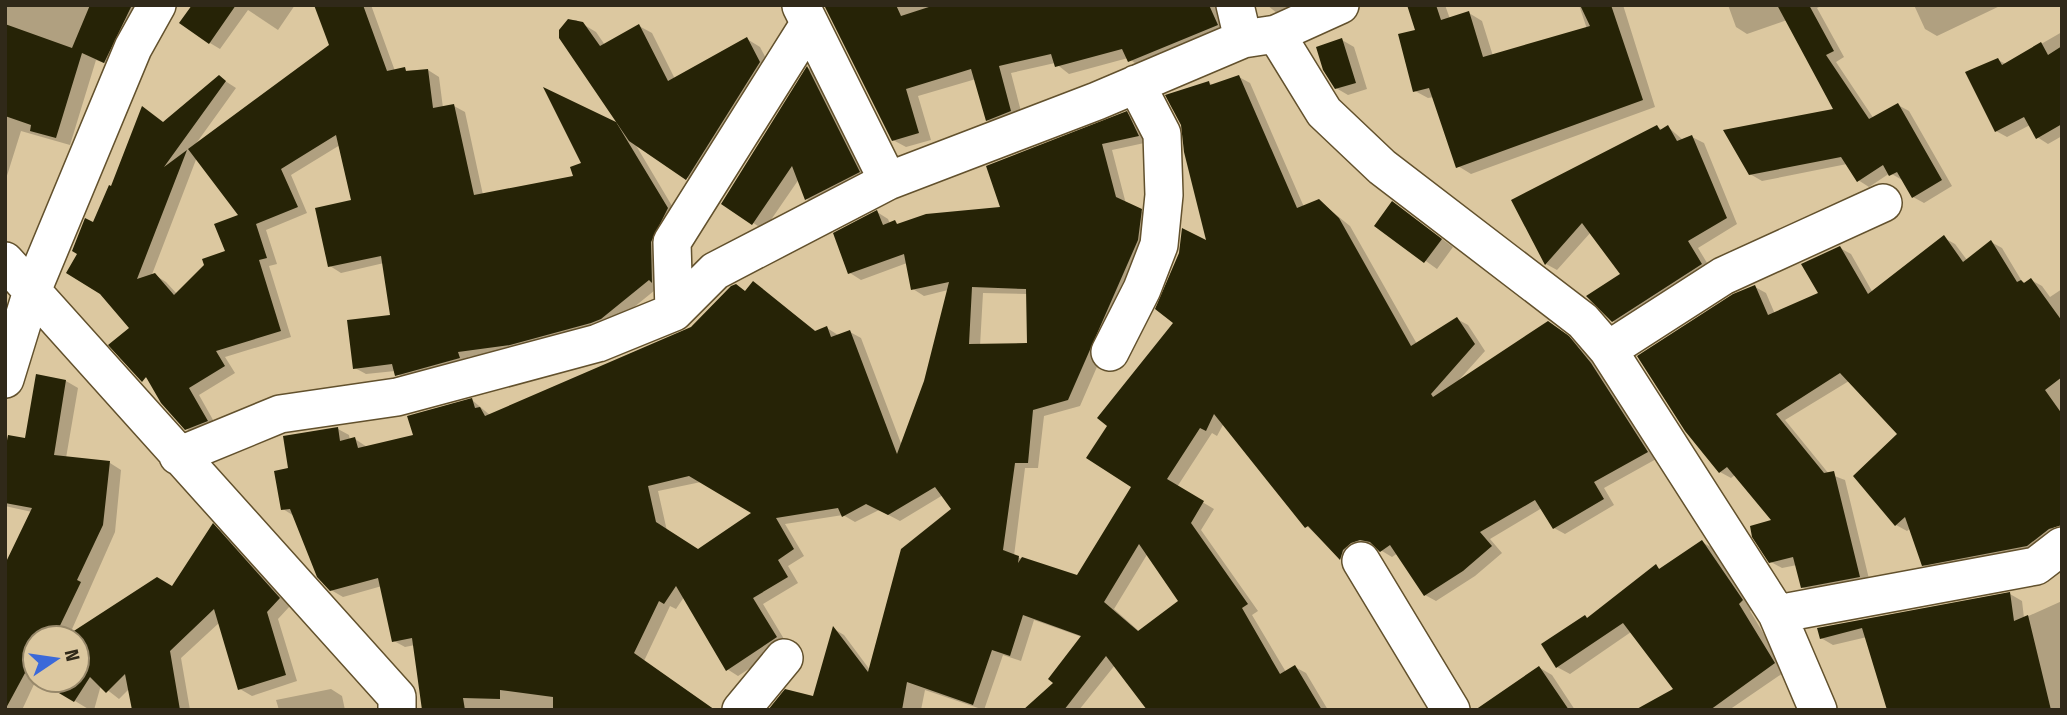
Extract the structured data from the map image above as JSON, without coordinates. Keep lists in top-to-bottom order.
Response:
{
  "north": "right"
}
